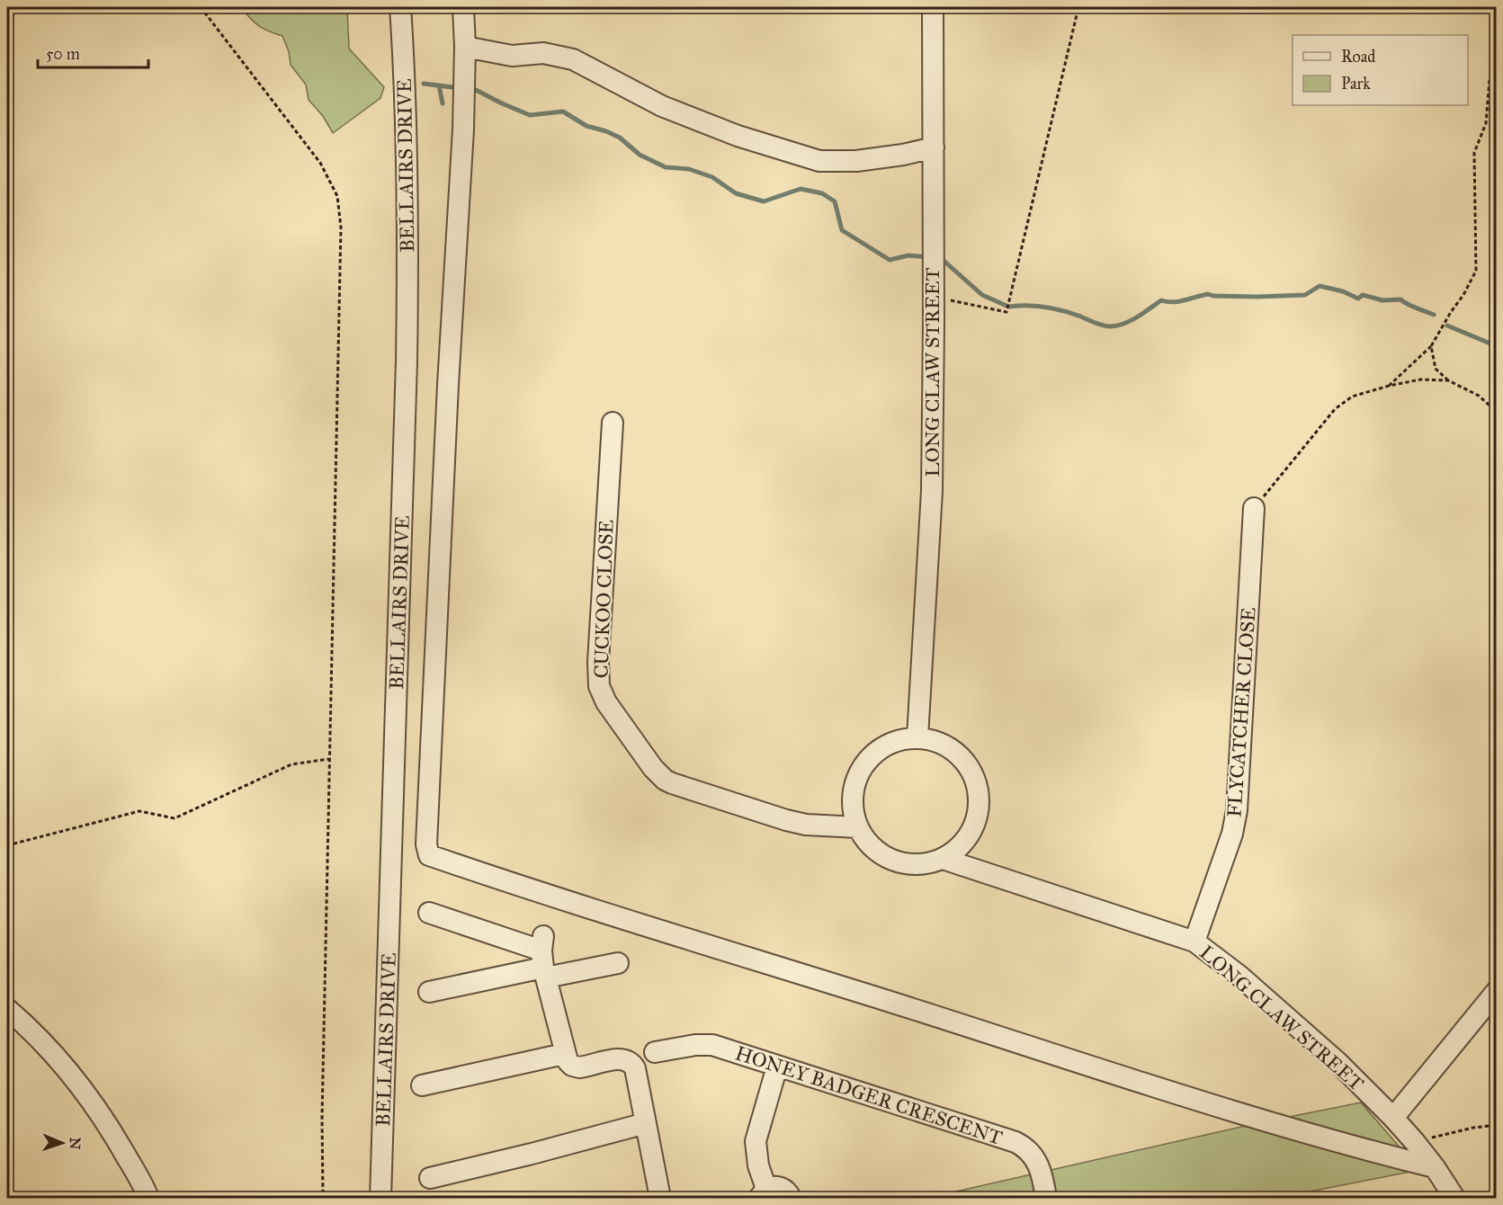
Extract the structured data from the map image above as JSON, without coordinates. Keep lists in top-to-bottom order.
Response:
{
  "streets": {
    "street": [
      "BELLAIRS DRIVE",
      "LONG CLAW STREET",
      "CUCKOO CLOSE",
      "FLYCATCHER CLOSE",
      "HONEY BADGER CRESCENT"
    ]
  },
  "crossings": [
    ["LONG CLAW STREET", "CUCKOO CLOSE"],
    ["LONG CLAW STREET", "FLYCATCHER CLOSE"]
  ],
  "legend": ["Road", "Park"],
  "scale_bar": "50 m",
  "north": "right"
}
